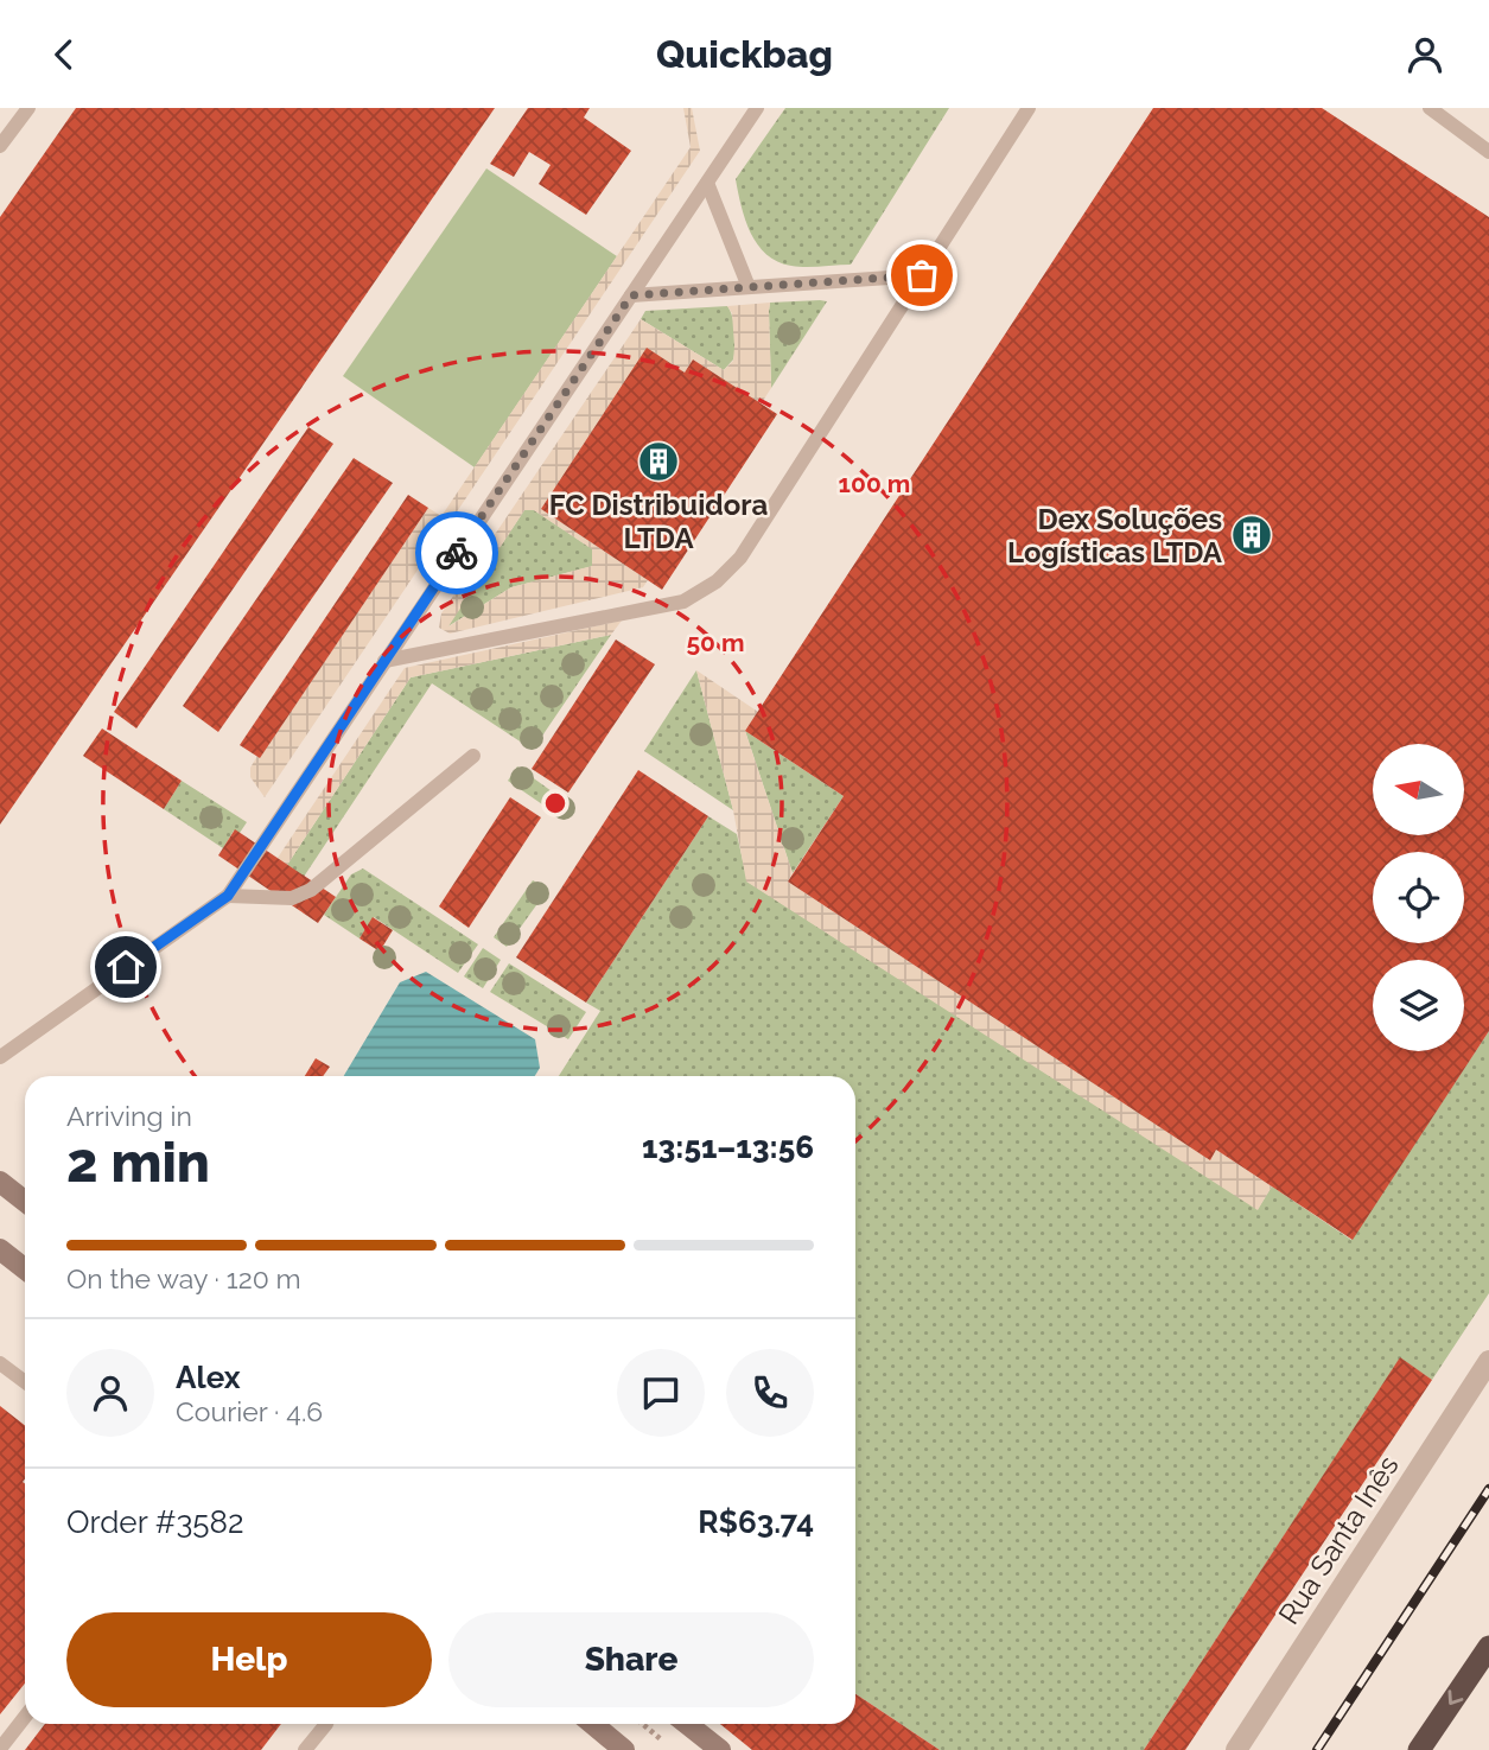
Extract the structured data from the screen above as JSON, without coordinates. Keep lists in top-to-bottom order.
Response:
{
  "streets": {
    "street": ["Rua Santa Inês"]
  },
  "places": {
    "building": ["FC Distribuidora LTDA", "Dex Soluções Logísticas LTDA"]
  },
  "north": "left",
  "page": {
    "header": "Quickbag",
    "heading": ["2 min", "Arriving in", "13:51–13:56"],
    "panel": [
      "Alex",
      "Courier · 4.6",
      "Order #3582",
      "R$63.74"
    ],
    "bar": "On the way · 120 m",
    "buttons": ["Help", "Share"]
  },
  "rings": ["100 m", "50 m"]
}
